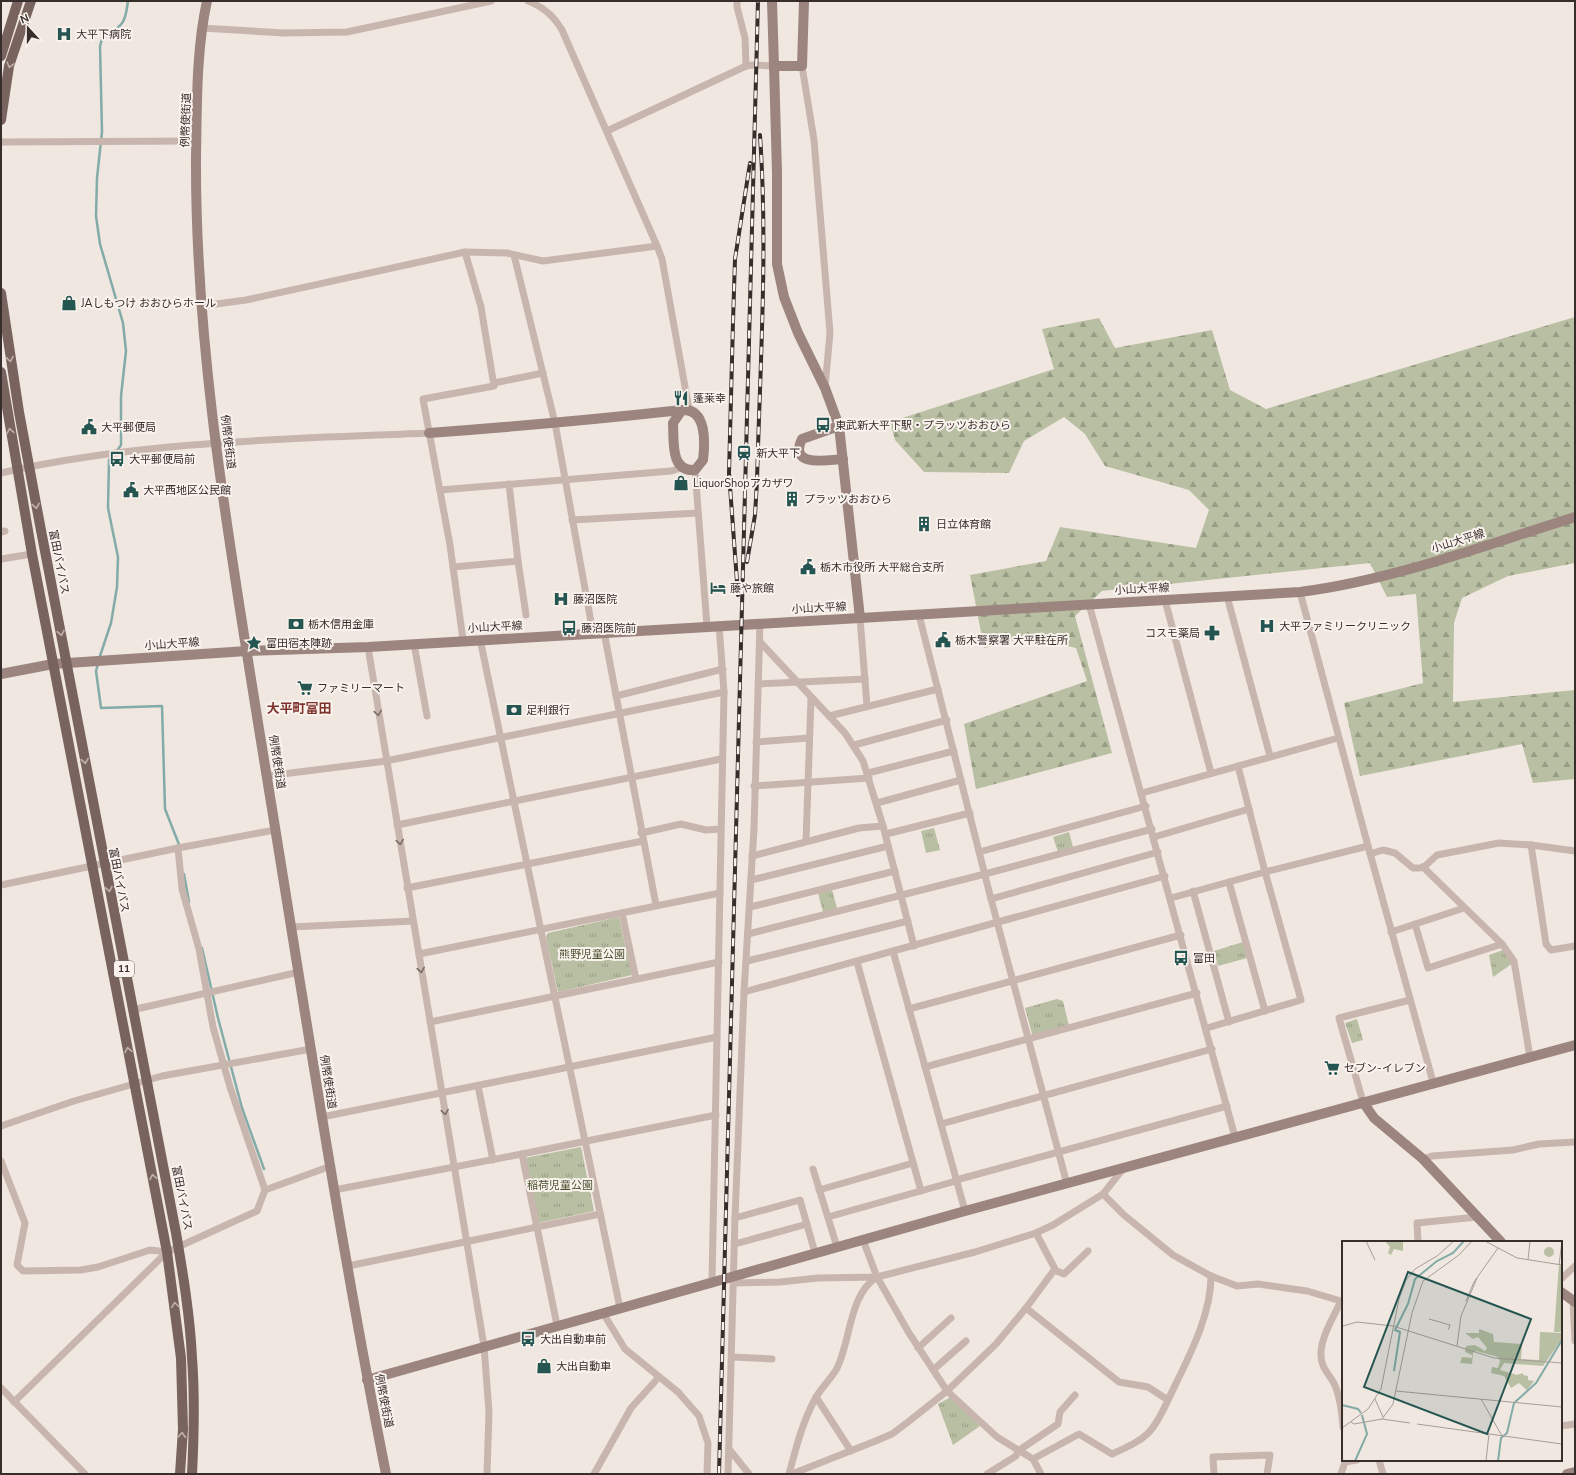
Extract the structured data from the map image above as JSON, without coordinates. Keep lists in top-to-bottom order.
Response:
{
  "streets": {
    "main road": ["富田バイパス", "11"],
    "street": ["例幣使街道", "小山大平線"]
  },
  "crossings": [
    ["例幣使街道", "小山大平線"],
    ["小山大平線", "富田バイパス"]
  ],
  "districts": ["大平町富田"],
  "parks": ["熊野児童公園", "稲荷児童公園"],
  "places": {
    "hospital": ["大平下病院", "藤沼医院", "大平ファミリークリニック"],
    "shop": ["JAしもつけ おおひらホール", "LiquorShopアカザワ", "大出自動車"],
    "restaurant": ["蓬莱幸"],
    "bus stop": [
      "東武新大平下駅・プラッツおおひら",
      "大平郵便局前",
      "藤沼医院前",
      "富田",
      "大出自動車前"
    ],
    "public building": [
      "大平郵便局",
      "大平西地区公民館",
      "栃木市役所 大平総合支所",
      "栃木警察署 大平駐在所"
    ],
    "station": ["新大平下"],
    "building": ["プラッツおおひら", "日立体育館"],
    "hotel": ["藤や旅館"],
    "bank": ["栃木信用金庫", "足利銀行"],
    "pharmacy": ["コスモ薬局"],
    "place": ["富田宿本陣跡"],
    "supermarket": ["ファミリーマート", "セブン-イレブン"]
  },
  "north": "top"
}
